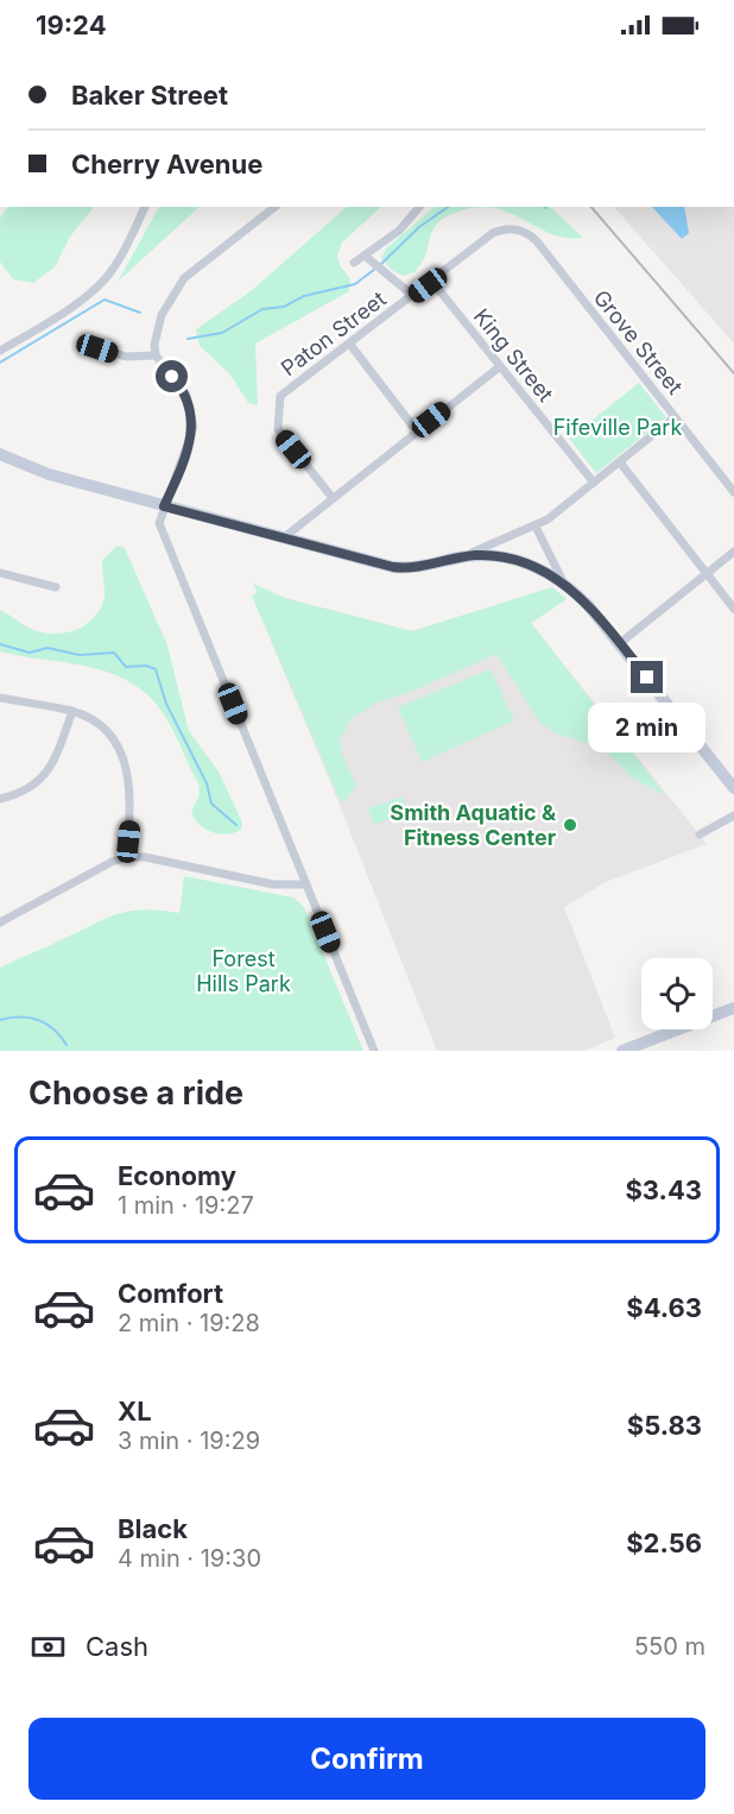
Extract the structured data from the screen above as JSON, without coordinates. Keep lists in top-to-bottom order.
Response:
{
  "streets": {
    "street": ["Paton Street", "Grove Street", "King Street"]
  },
  "crossings": [
    ["Paton Street", "Grove Street"],
    ["Paton Street", "King Street"]
  ],
  "parks": ["Fifeville Park", "Forest Hills Park"],
  "places": ["Smith Aquatic & Fitness Center"],
  "page": {
    "status": "19:24",
    "banner": ["Baker Street", "Cherry Avenue"],
    "bubble": "2 min",
    "heading": "Choose a ride",
    "list": [
      {
        "name": "Economy",
        "note": "1 min · 19:27",
        "value": "$3.43"
      },
      {
        "name": "Comfort",
        "note": "2 min · 19:28",
        "value": "$4.63"
      },
      {
        "name": "XL",
        "note": "3 min · 19:29",
        "value": "$5.83"
      },
      {
        "name": "Black",
        "note": "4 min · 19:30",
        "value": "$2.56"
      }
    ],
    "pay": ["Cash", "550 m"],
    "buttons": "Confirm"
  }
}
